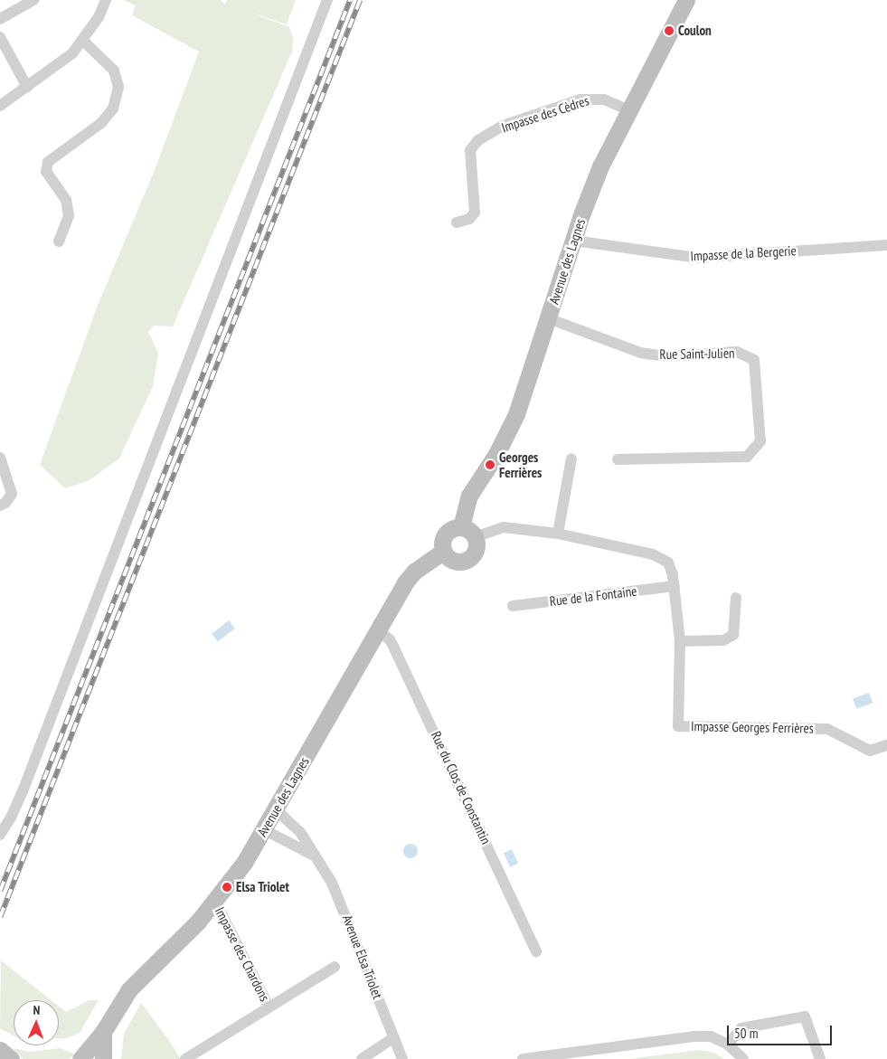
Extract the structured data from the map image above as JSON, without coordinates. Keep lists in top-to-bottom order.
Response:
{
  "streets": {
    "street": [
      "Impasse des Cèdres",
      "Impasse de la Bergerie",
      "Avenue des Lagnes",
      "Rue Saint-Julien",
      "Rue de la Fontaine",
      "Impasse Georges Ferrières",
      "Rue du Clos de Constantin",
      "Impasse des Chardons",
      "Avenue Elsa Triolet"
    ]
  },
  "crossings": [
    ["Impasse des Cèdres", "Avenue des Lagnes"],
    ["Impasse de la Bergerie", "Avenue des Lagnes"],
    ["Avenue des Lagnes", "Rue Saint-Julien"],
    ["Avenue des Lagnes", "Impasse Georges Ferrières"],
    ["Avenue des Lagnes", "Rue du Clos de Constantin"],
    ["Avenue des Lagnes", "Impasse des Chardons"],
    ["Avenue des Lagnes", "Avenue Elsa Triolet"],
    ["Rue de la Fontaine", "Impasse Georges Ferrières"]
  ],
  "places": ["Coulon", "Georges Ferrières", "Elsa Triolet"],
  "scale_bar": "50 m",
  "north": "top"
}
